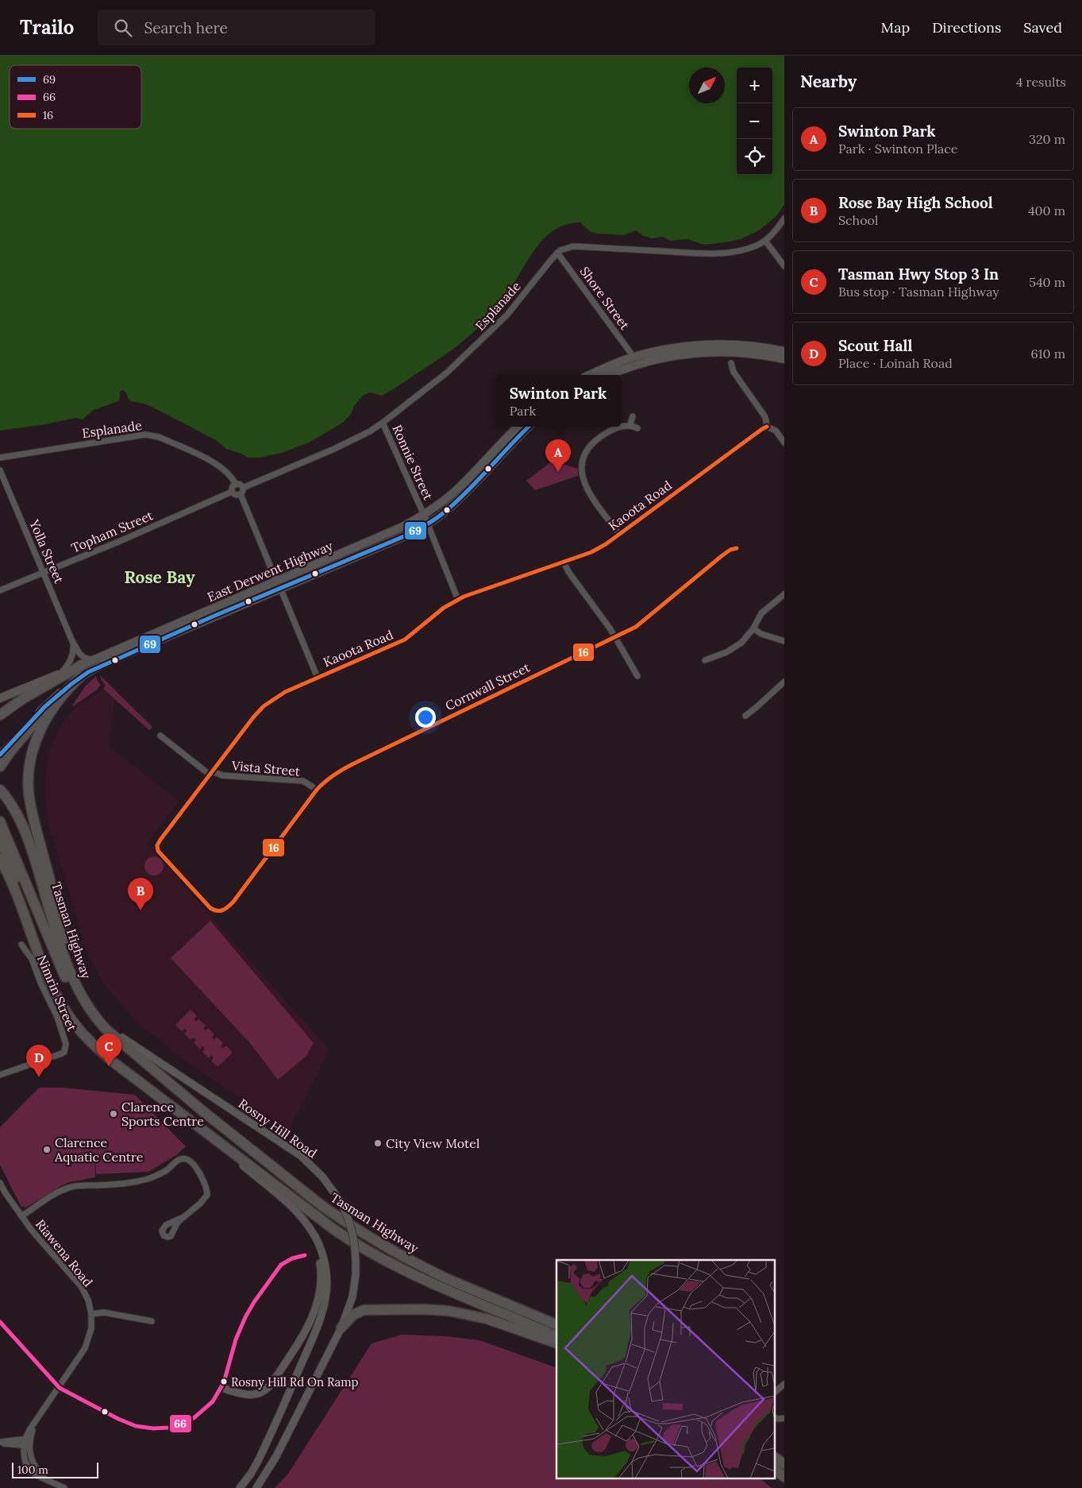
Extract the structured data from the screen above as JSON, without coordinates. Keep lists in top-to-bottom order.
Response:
{
  "streets": {
    "highway": ["Tasman Highway"],
    "main road": ["East Derwent Highway", "Rosny Hill Road"],
    "street": [
      "Shore Street",
      "Esplanade",
      "Ronnie Street",
      "Kaoota Road",
      "Topham Street",
      "Yolla Street",
      "Cornwall Street",
      "Vista Street",
      "Nimrin Street",
      "Riawena Road"
    ]
  },
  "crossings": [
    ["Shore Street", "Esplanade"],
    ["Esplanade", "Ronnie Street"],
    ["Esplanade", "Topham Street"],
    ["Ronnie Street", "Kaoota Road"],
    ["Ronnie Street", "East Derwent Highway"],
    ["Kaoota Road", "Cornwall Street"],
    ["Kaoota Road", "Vista Street"],
    ["Topham Street", "Yolla Street"],
    ["Yolla Street", "East Derwent Highway"],
    ["Cornwall Street", "Vista Street"],
    ["Tasman Highway", "Rosny Hill Road"]
  ],
  "districts": ["Rose Bay"],
  "places": [
    "Clarence Sports Centre",
    "City View Motel",
    "Clarence Aquatic Centre",
    "Rosny Hill Rd On Ramp"
  ],
  "lines": ["transit line 69", "transit line 16", "transit line 66"],
  "legend": ["69", "66", "16"],
  "scale_bar": "100 m",
  "north": "top right",
  "page": {
    "header": "Trailo",
    "search": "Search here",
    "nav": ["Map", "Directions", "Saved"],
    "heading": ["Nearby", "4 results"],
    "map_buttons": ["+", "−"],
    "list": [
      {
        "mark": "A",
        "name": "Swinton Park",
        "note": "Park · Swinton Place",
        "value": "320 m"
      },
      {
        "mark": "B",
        "name": "Rose Bay High School",
        "note": "School",
        "value": "400 m"
      },
      {
        "mark": "C",
        "name": "Tasman Hwy Stop 3 In",
        "note": "Bus stop · Tasman Highway",
        "value": "540 m"
      },
      {
        "mark": "D",
        "name": "Scout Hall",
        "note": "Place · Loinah Road",
        "value": "610 m"
      }
    ],
    "popup": ["Swinton Park", "Park"],
    "pins": [
      "A",
      "B",
      "C",
      "D"
    ],
    "scale": "100 m"
  }
}
